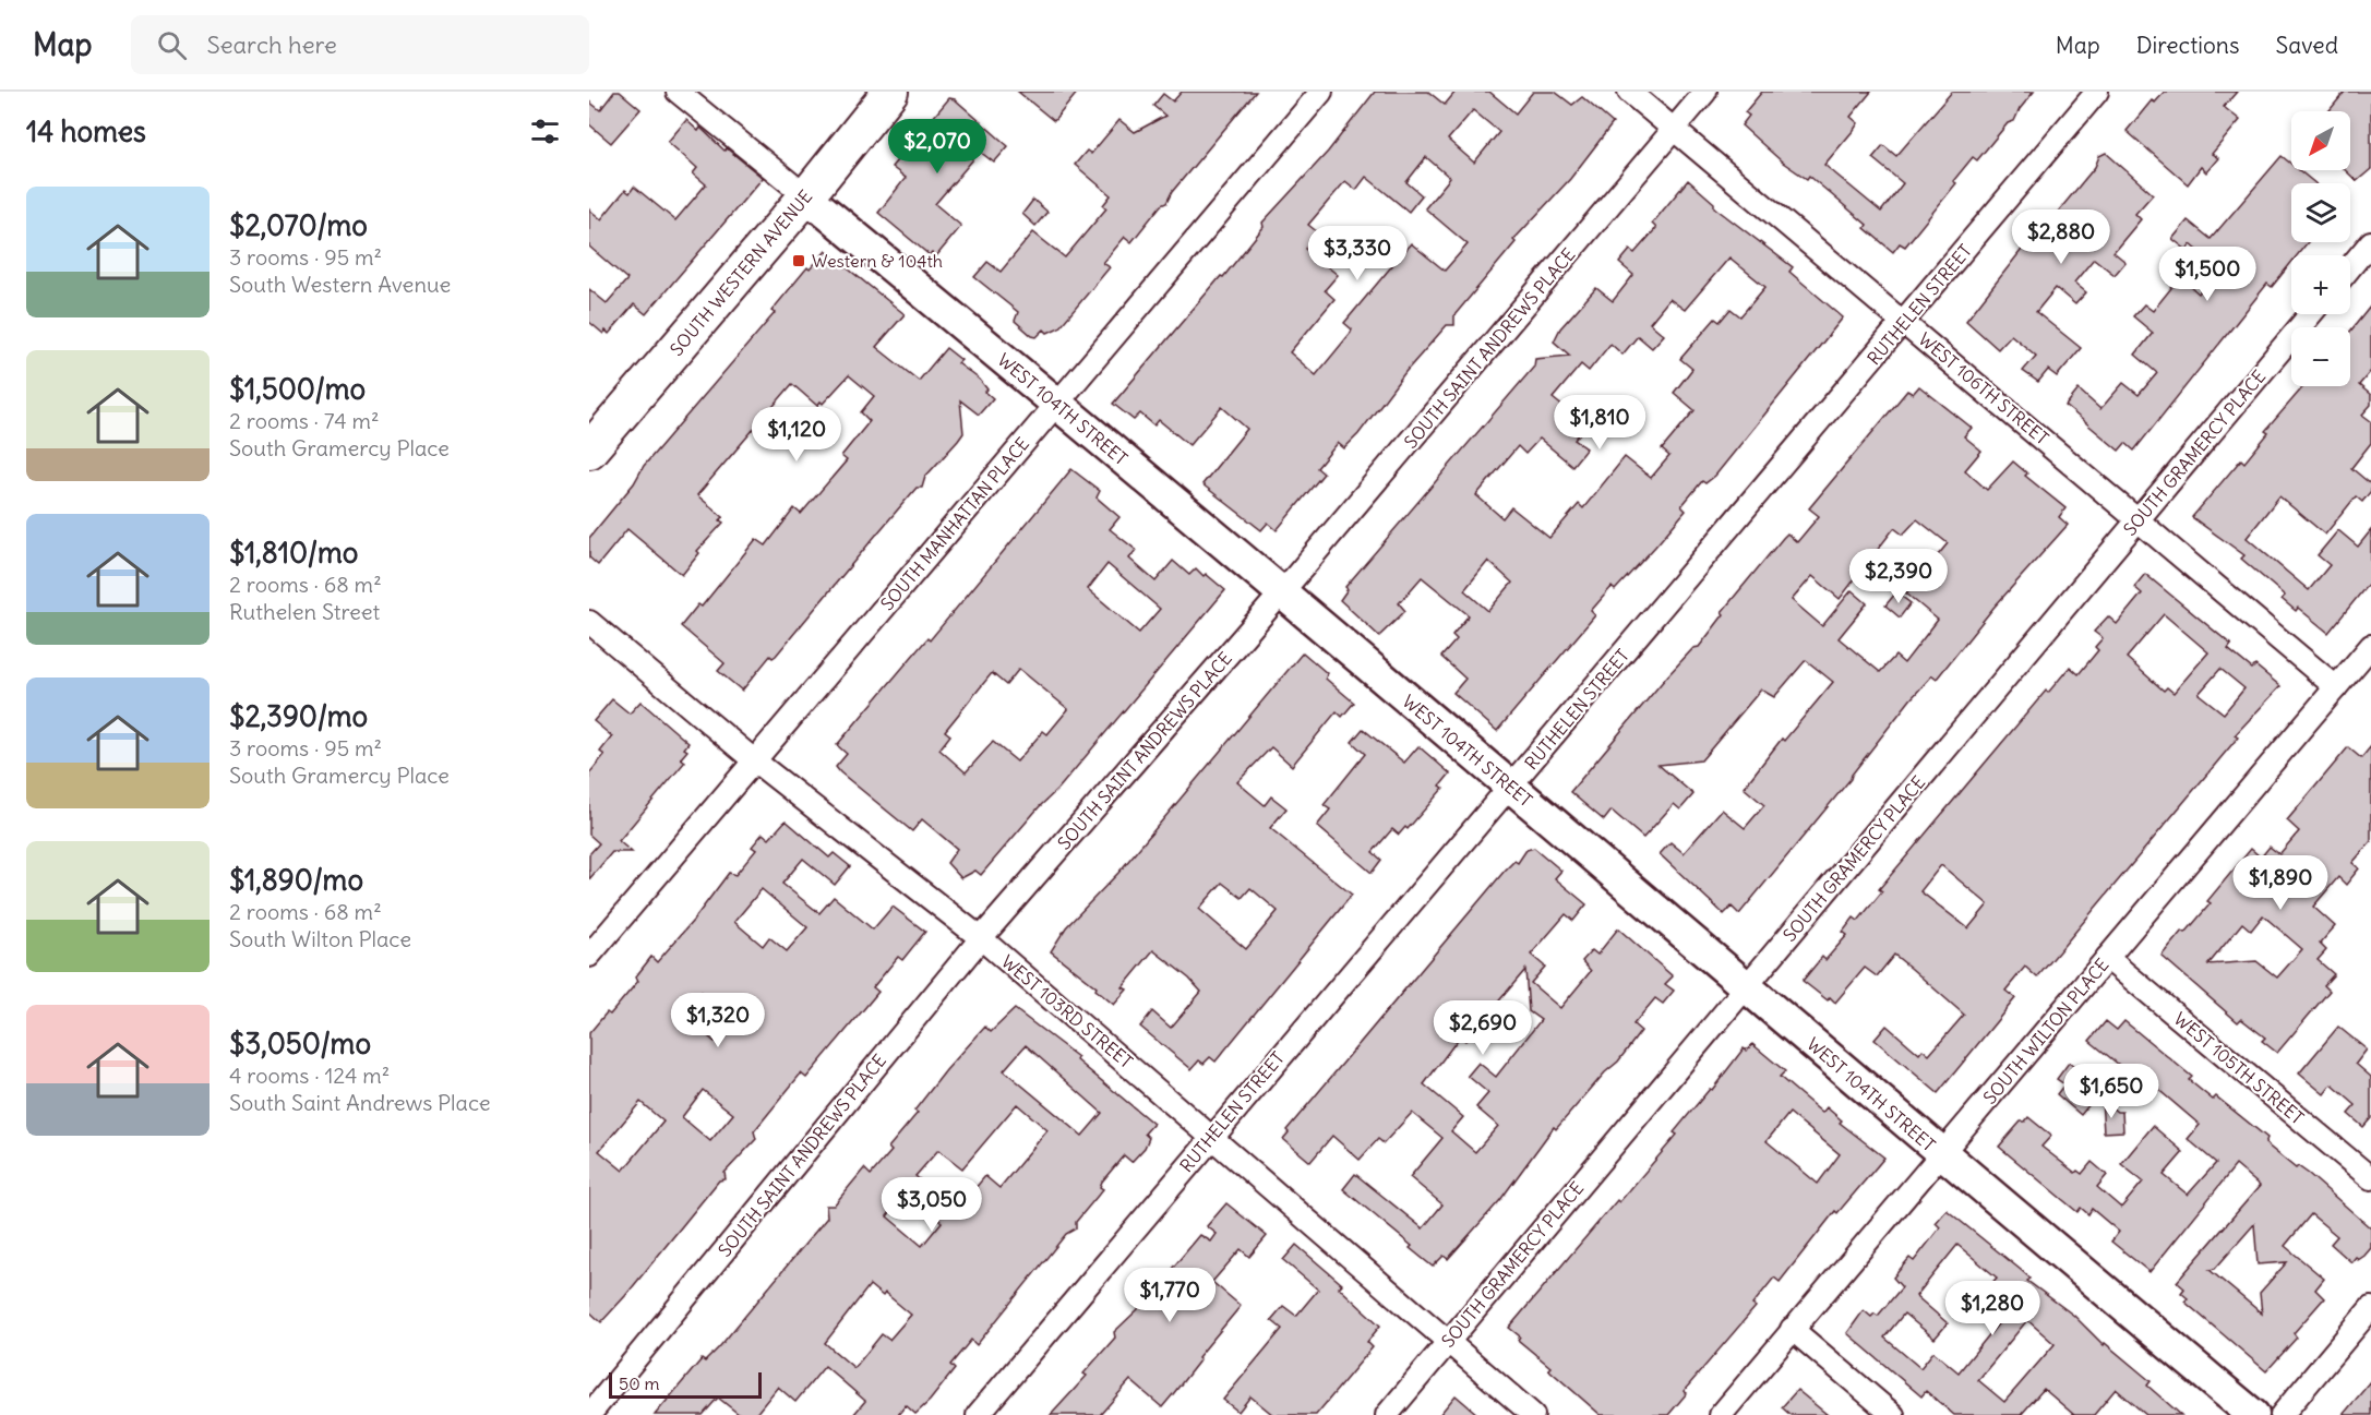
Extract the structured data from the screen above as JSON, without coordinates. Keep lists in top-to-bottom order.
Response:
{
  "streets": {
    "main road": ["SOUTH WESTERN AVENUE"],
    "street": [
      "RUTHELEN STREET",
      "SOUTH SAINT ANDREWS PLACE",
      "WEST 106TH STREET",
      "WEST 104TH STREET",
      "SOUTH GRAMERCY PLACE",
      "SOUTH MANHATTAN PLACE",
      "WEST 103RD STREET",
      "SOUTH WILTON PLACE",
      "WEST 105TH STREET"
    ]
  },
  "crossings": [
    ["SOUTH WESTERN AVENUE", "WEST 104TH STREET"],
    ["RUTHELEN STREET", "WEST 106TH STREET"],
    ["RUTHELEN STREET", "WEST 104TH STREET"],
    ["RUTHELEN STREET", "WEST 103RD STREET"],
    ["SOUTH SAINT ANDREWS PLACE", "WEST 106TH STREET"],
    ["SOUTH SAINT ANDREWS PLACE", "WEST 104TH STREET"],
    ["SOUTH SAINT ANDREWS PLACE", "WEST 103RD STREET"],
    ["WEST 106TH STREET", "SOUTH GRAMERCY PLACE"],
    ["WEST 106TH STREET", "SOUTH WILTON PLACE"],
    ["WEST 104TH STREET", "SOUTH GRAMERCY PLACE"],
    ["WEST 104TH STREET", "SOUTH MANHATTAN PLACE"],
    ["WEST 104TH STREET", "SOUTH WILTON PLACE"],
    ["SOUTH GRAMERCY PLACE", "WEST 103RD STREET"],
    ["SOUTH MANHATTAN PLACE", "WEST 103RD STREET"],
    ["SOUTH WILTON PLACE", "WEST 105TH STREET"]
  ],
  "places": {
    "transit": ["Western & 104th"]
  },
  "scale_bar": "50 m",
  "north": "bottom left",
  "page": {
    "header": "Map",
    "search": "Search here",
    "nav": ["Map", "Directions", "Saved"],
    "heading": "14 homes",
    "map_buttons": ["+", "−"],
    "price": [
      "$2,070",
      "$2,880",
      "$3,330",
      "$1,500",
      "$1,810",
      "$1,120",
      "$2,390",
      "$1,890",
      "$1,320",
      "$2,690",
      "$1,650",
      "$3,050",
      "$1,770",
      "$1,280"
    ],
    "list": [
      {
        "name": "$2,070/mo",
        "note": "3 rooms · 95 m² · South Western Avenue"
      },
      {
        "name": "$1,500/mo",
        "note": "2 rooms · 74 m² · South Gramercy Place"
      },
      {
        "name": "$1,810/mo",
        "note": "2 rooms · 68 m² · Ruthelen Street"
      },
      {
        "name": "$2,390/mo",
        "note": "3 rooms · 95 m² · South Gramercy Place"
      },
      {
        "name": "$1,890/mo",
        "note": "2 rooms · 68 m² · South Wilton Place"
      },
      {
        "name": "$3,050/mo",
        "note": "4 rooms · 124 m² · South Saint Andrews Place"
      }
    ],
    "scale": "50 m"
  }
}
